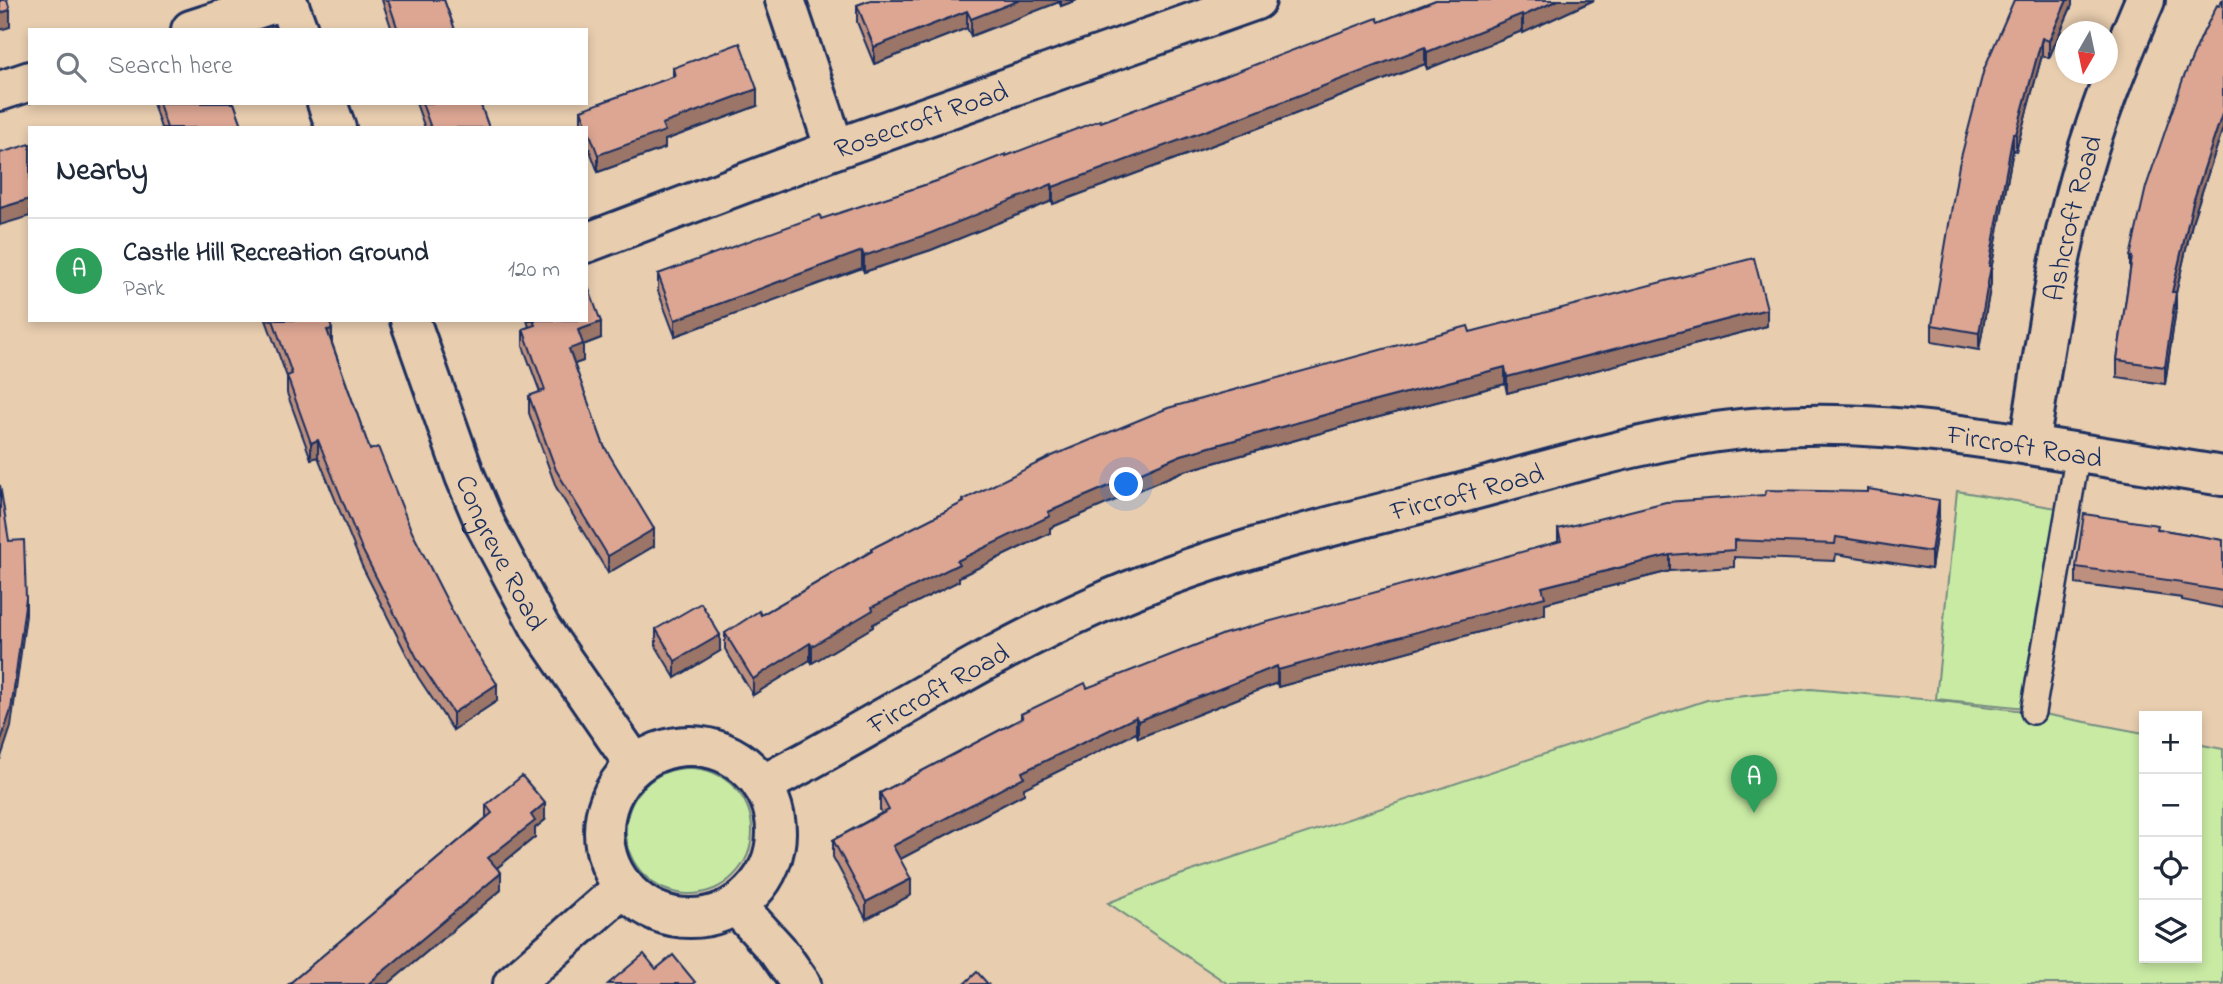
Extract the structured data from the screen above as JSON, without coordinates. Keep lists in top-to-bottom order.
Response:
{
  "streets": {
    "street": [
      "Rosecroft Road",
      "Ashcroft Road",
      "Fircroft Road",
      "Congreve Road"
    ]
  },
  "crossings": [
    ["Ashcroft Road", "Fircroft Road"],
    ["Fircroft Road", "Congreve Road"]
  ],
  "north": "bottom",
  "page": {
    "search": "Search here",
    "heading": "Nearby",
    "list": [
      {
        "mark": "A",
        "name": "Castle Hill Recreation Ground",
        "note": "Park",
        "value": "120 m"
      }
    ],
    "map_buttons": ["+", "−"],
    "pins": "A"
  }
}
